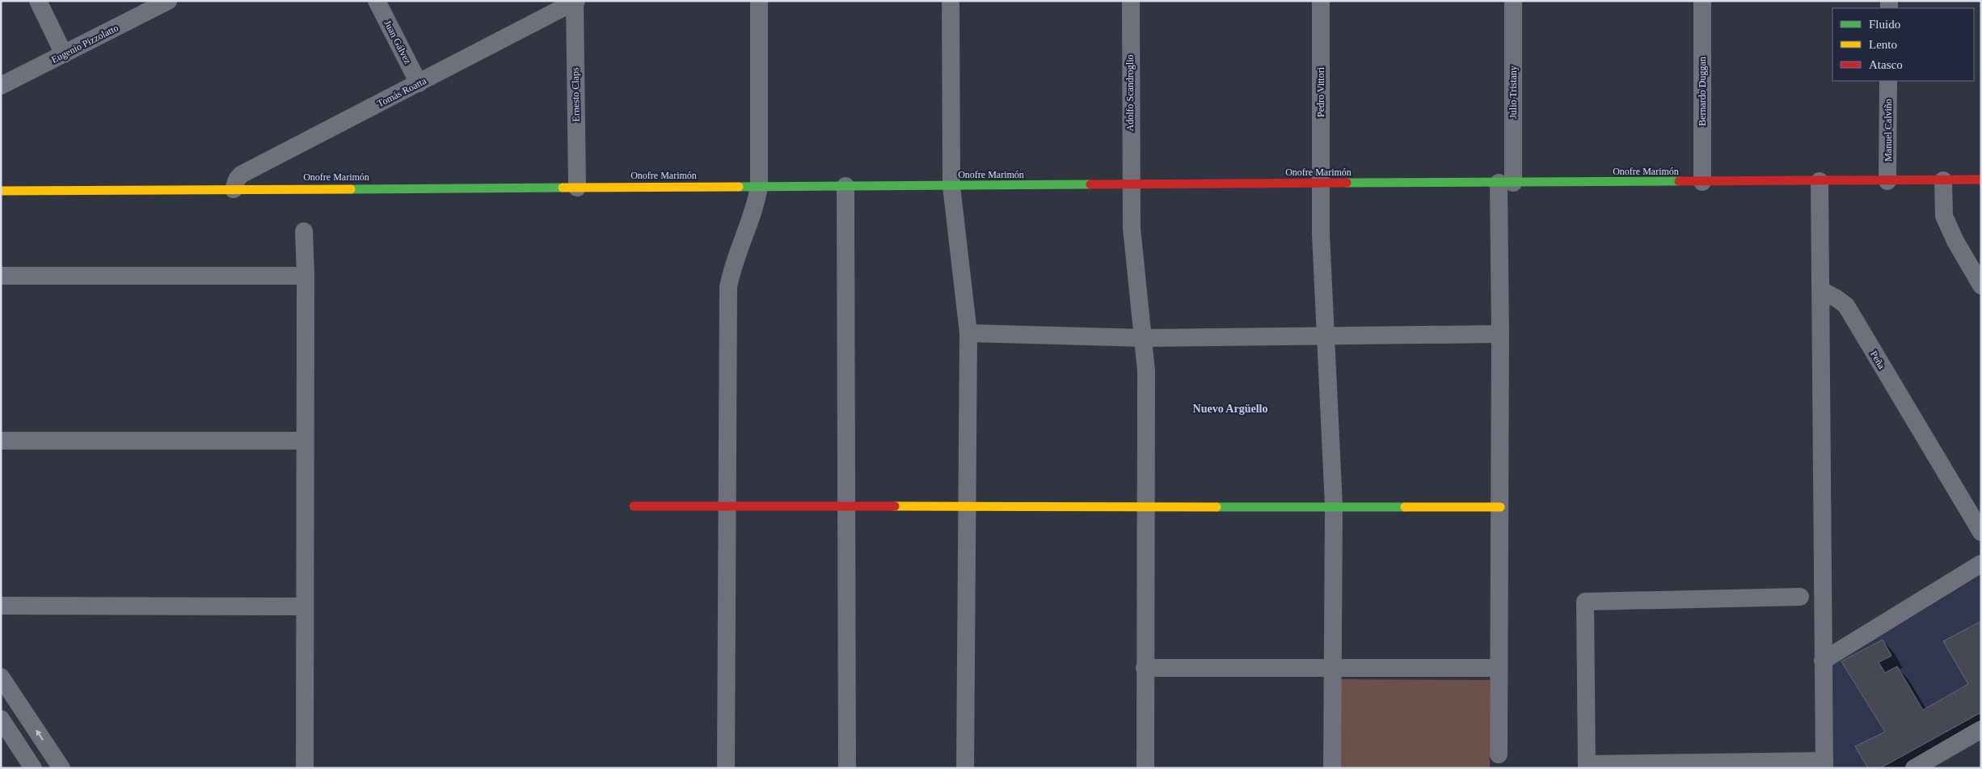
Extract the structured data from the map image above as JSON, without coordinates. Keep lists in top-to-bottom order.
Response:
{
  "streets": {
    "street": [
      "Juan Gálvez",
      "Eugenio Pizzolatto",
      "Bernardo Duggan",
      "Tomás Roatta",
      "Pedro Vittori",
      "Julio Tristany",
      "Adolfo Scandroglio",
      "Ernesto Claps",
      "Manuel Calviño",
      "Onofre Marimón",
      "Peña"
    ]
  },
  "crossings": [
    ["Juan Gálvez", "Tomás Roatta"],
    ["Bernardo Duggan", "Onofre Marimón"],
    ["Tomás Roatta", "Ernesto Claps"],
    ["Tomás Roatta", "Onofre Marimón"],
    ["Pedro Vittori", "Onofre Marimón"],
    ["Julio Tristany", "Onofre Marimón"],
    ["Adolfo Scandroglio", "Onofre Marimón"],
    ["Ernesto Claps", "Onofre Marimón"],
    ["Manuel Calviño", "Onofre Marimón"]
  ],
  "districts": ["Nuevo Argüello"],
  "legend": ["Fluido", "Lento", "Atasco"]
}
